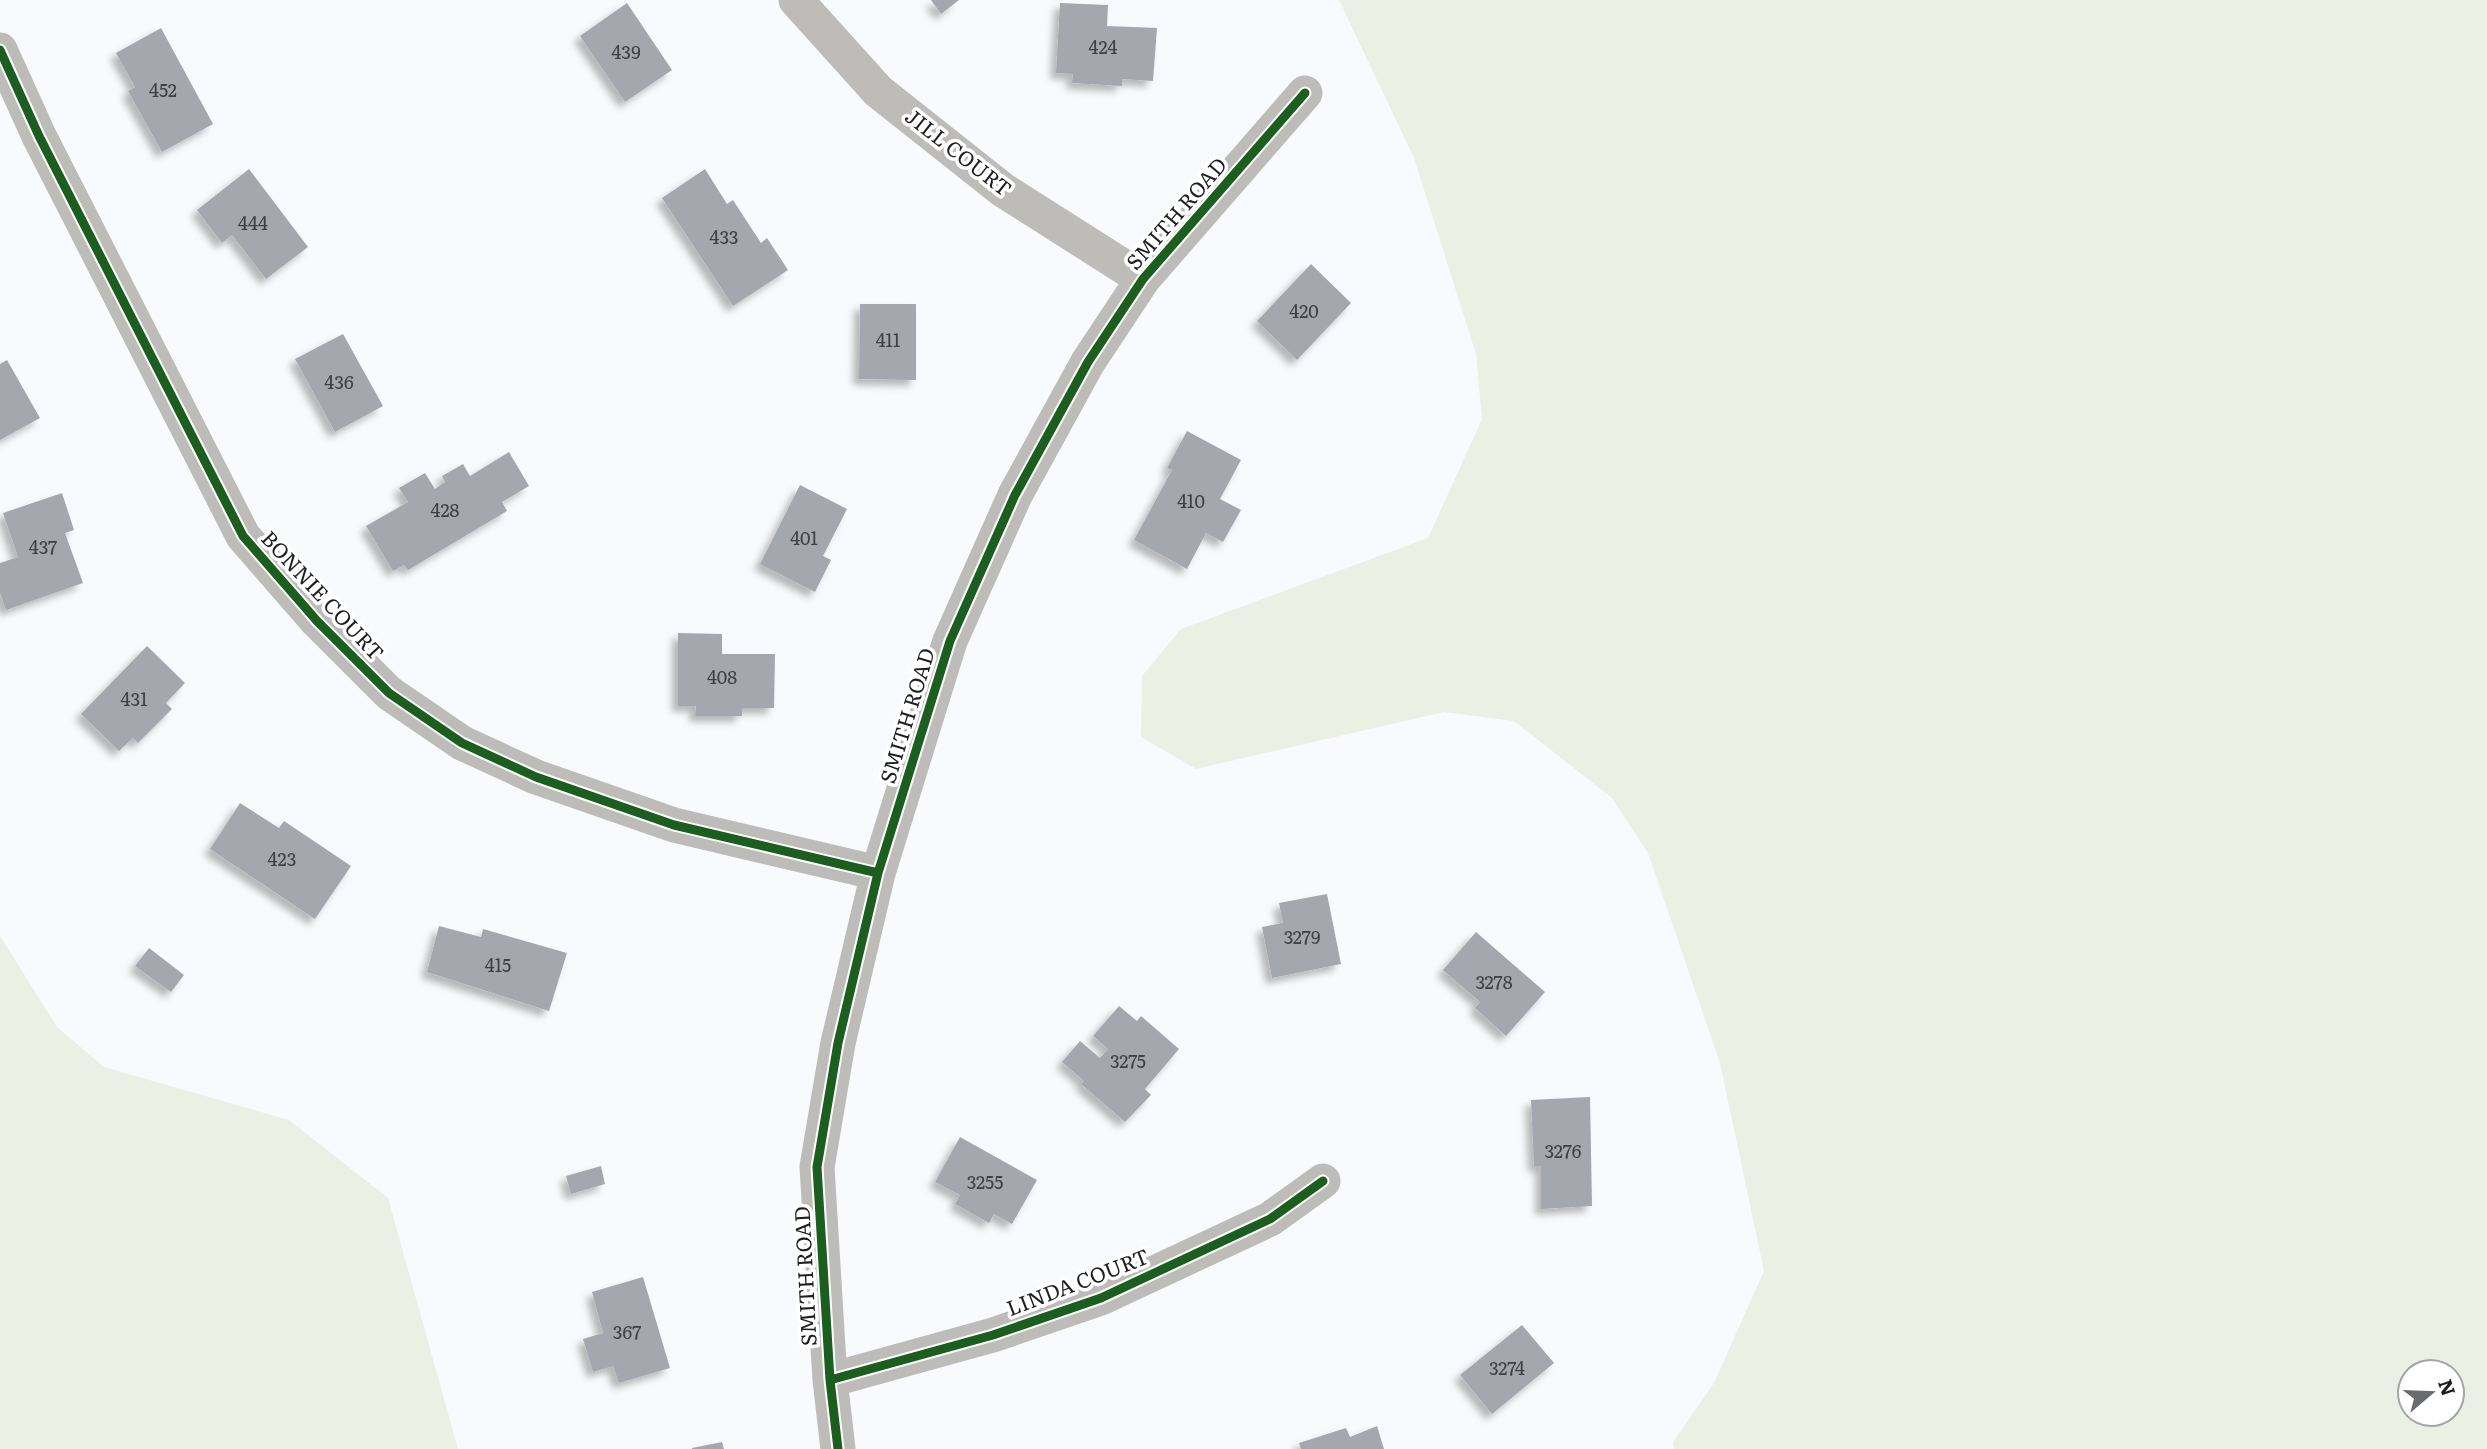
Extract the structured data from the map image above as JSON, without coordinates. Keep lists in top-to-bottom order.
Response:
{
  "streets": {
    "street": [
      "JILL COURT",
      "SMITH ROAD",
      "BONNIE COURT",
      "LINDA COURT"
    ]
  },
  "crossings": [
    ["JILL COURT", "SMITH ROAD"],
    ["SMITH ROAD", "BONNIE COURT"],
    ["SMITH ROAD", "LINDA COURT"]
  ],
  "house_numbers": [
    "424",
    "439",
    "452",
    "444",
    "433",
    "420",
    "411",
    "436",
    "410",
    "428",
    "401",
    "437",
    "408",
    "431",
    "423",
    "3279",
    "415",
    "3278",
    "3275",
    "3276",
    "3255",
    "367",
    "3274"
  ],
  "north": "right"
}
